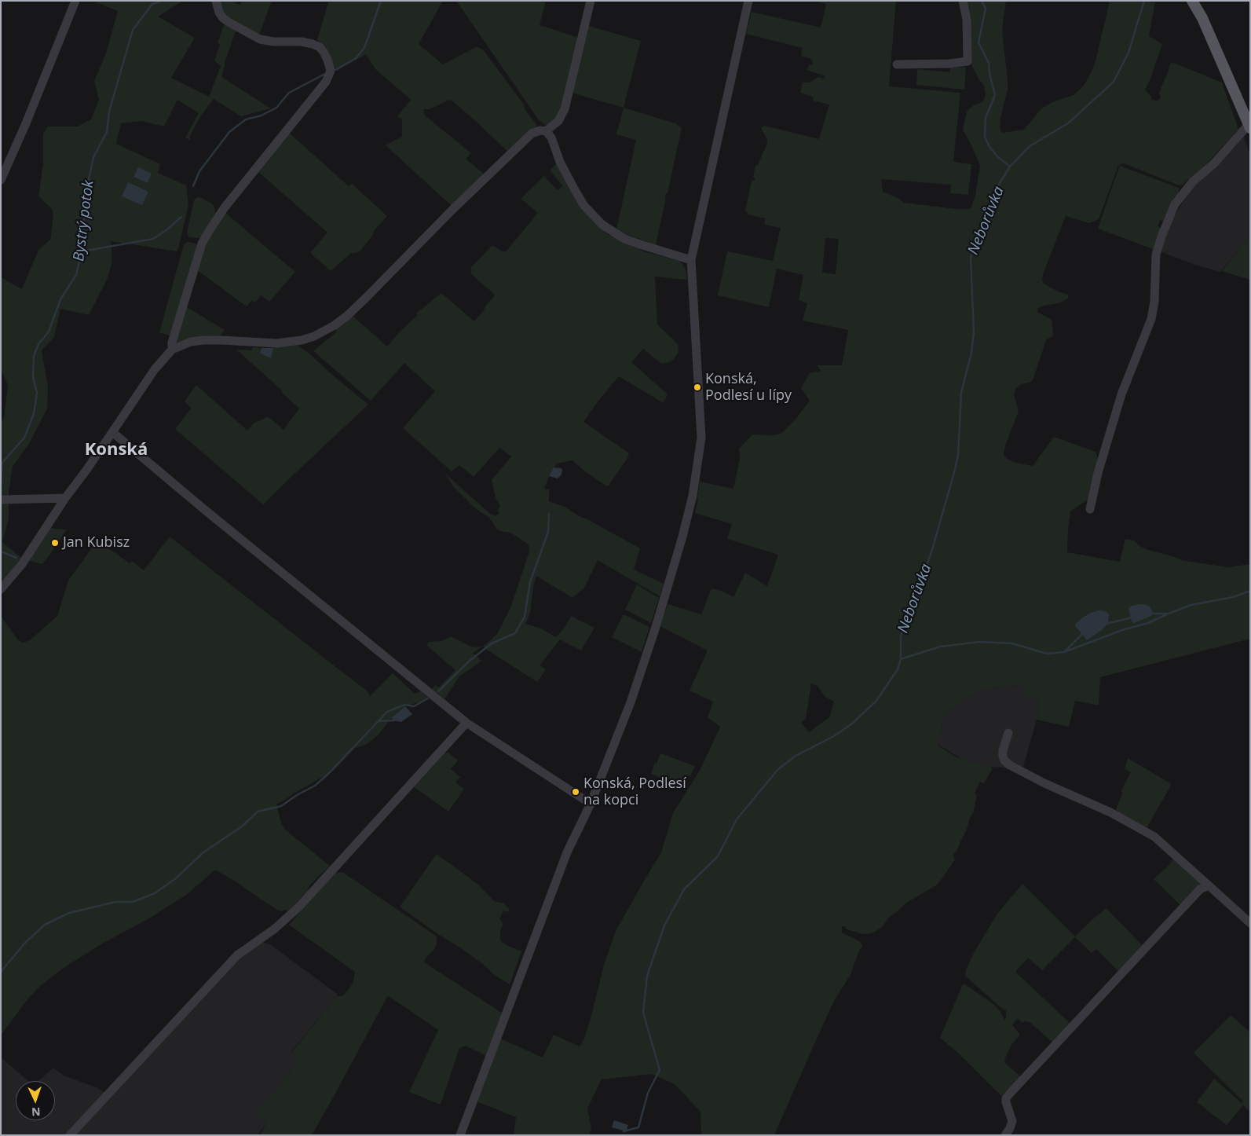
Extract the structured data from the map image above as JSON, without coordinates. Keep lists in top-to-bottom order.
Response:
{
  "districts": ["Konská"],
  "water": ["Bystrý potok", "Neborůvka"],
  "places": ["Konská, Podlesí u lípy", "Jan Kubisz", "Konská, Podlesí na kopci"],
  "north": "bottom"
}
